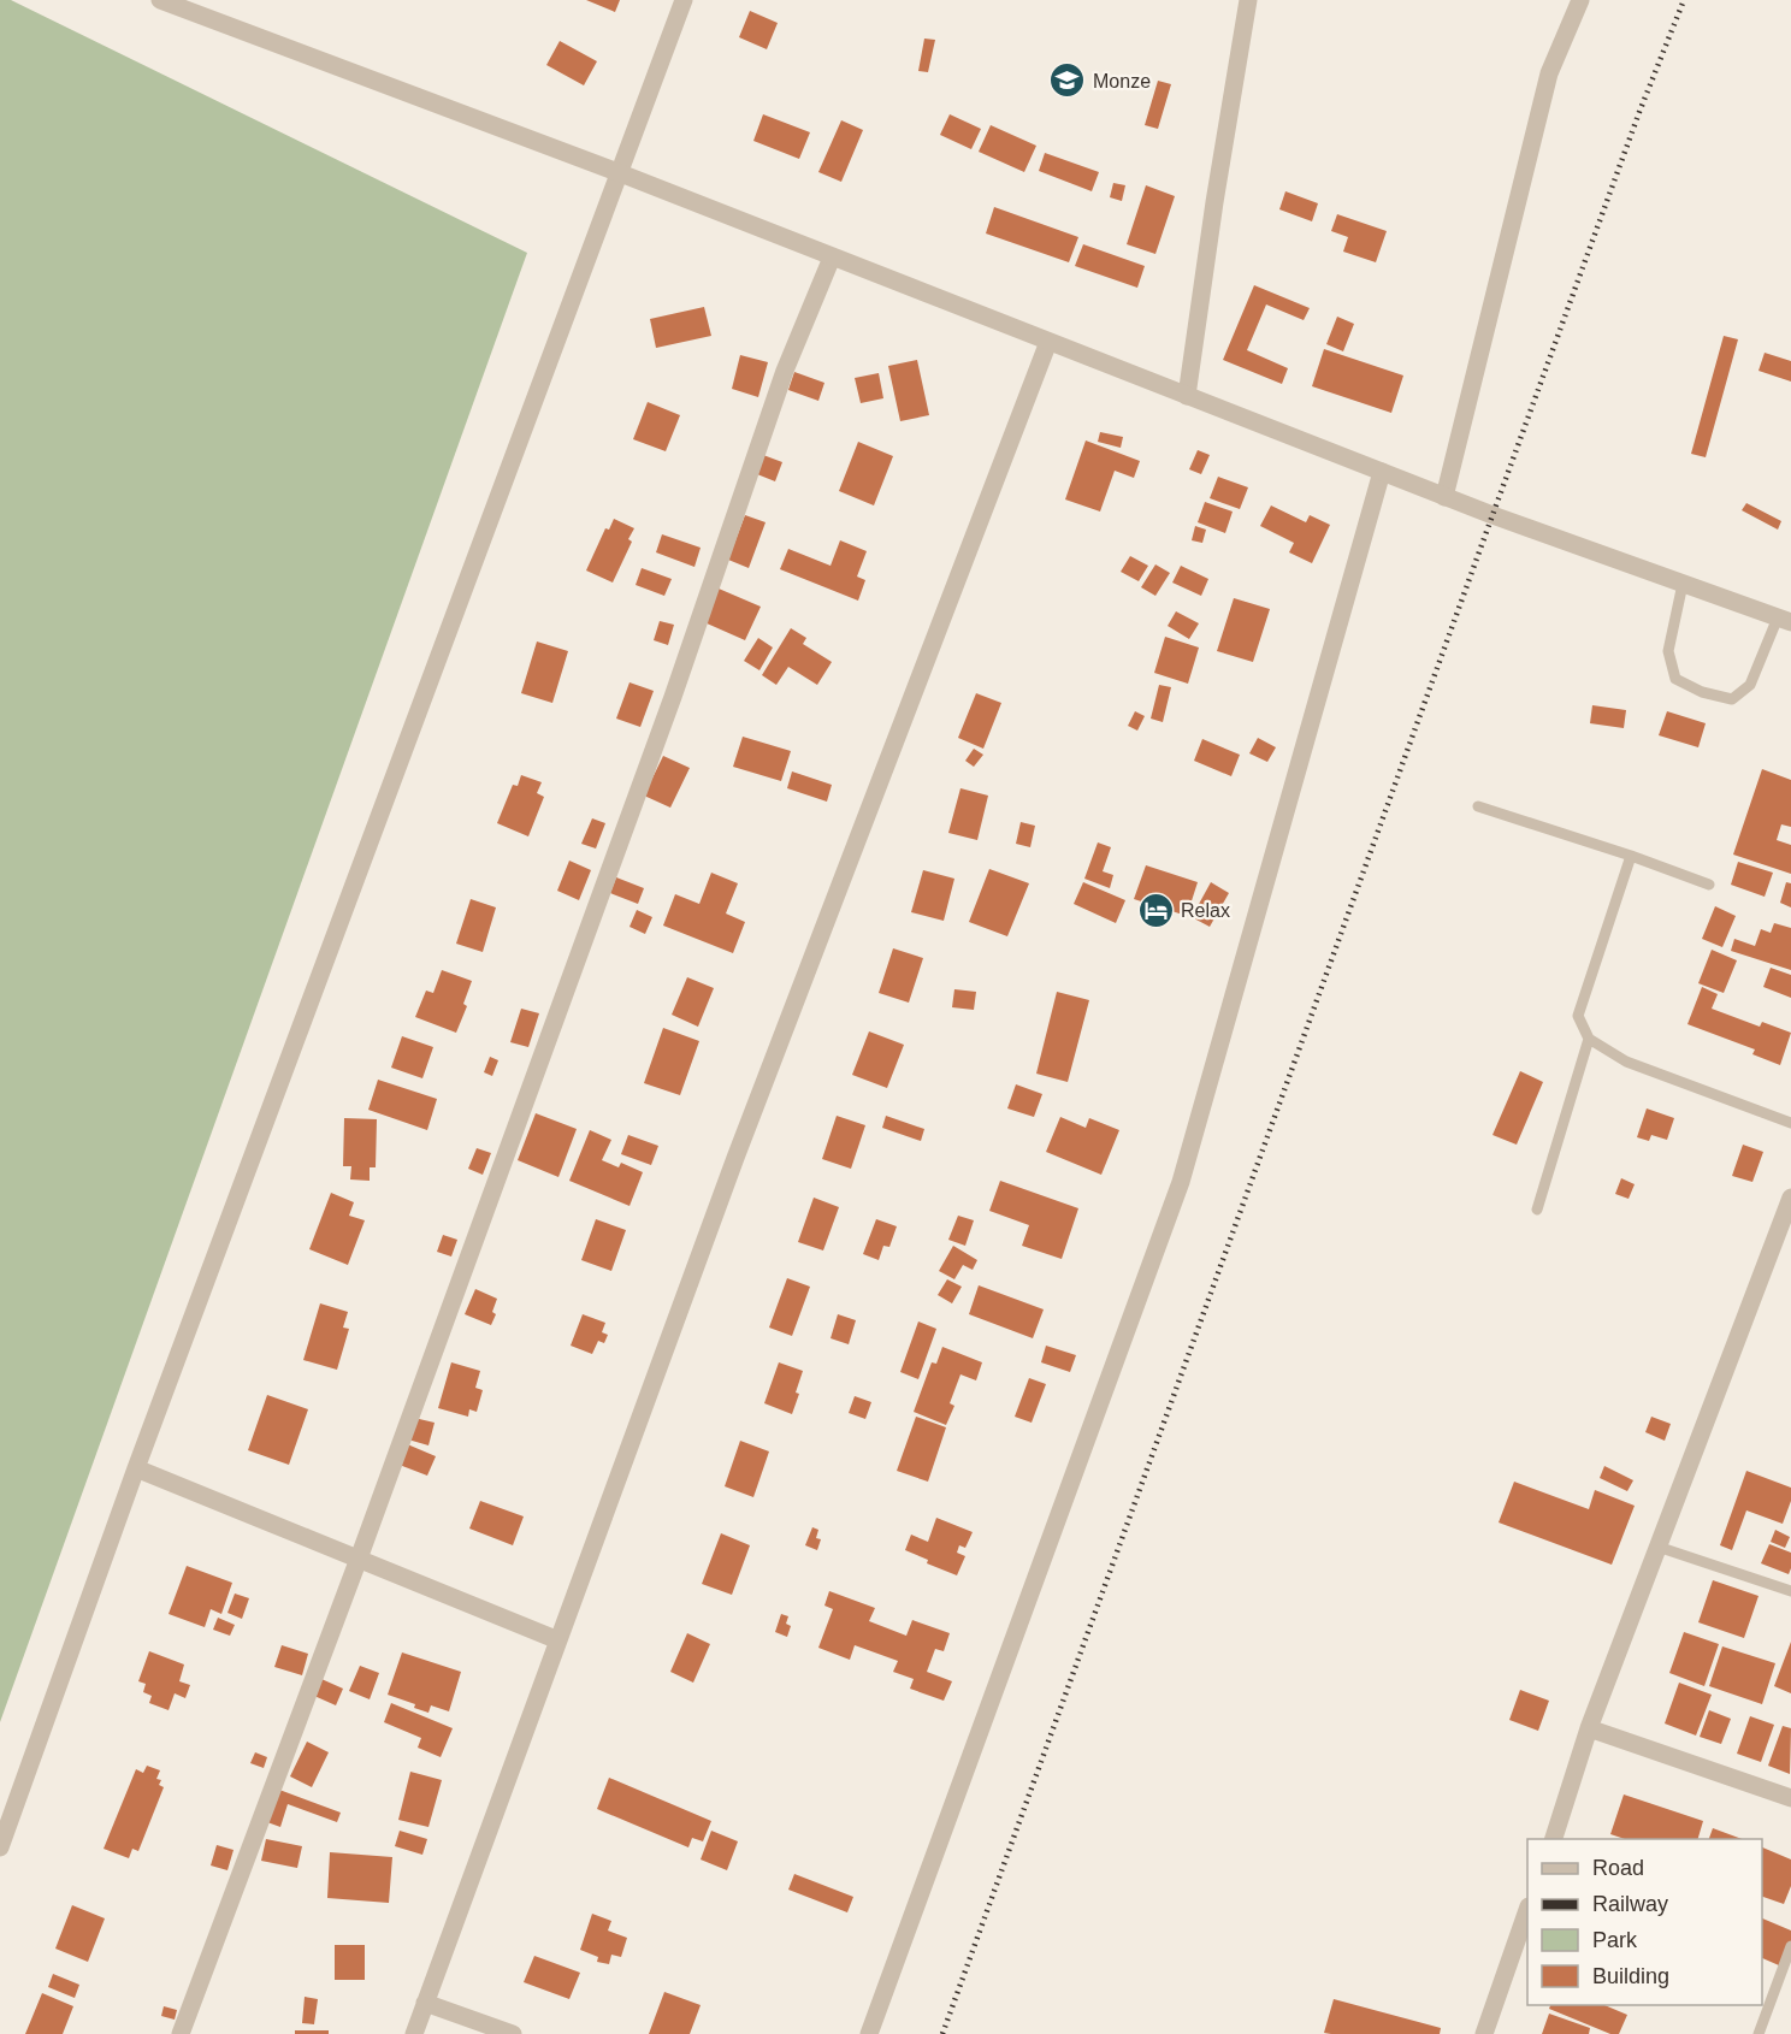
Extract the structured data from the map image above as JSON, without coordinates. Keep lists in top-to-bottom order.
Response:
{
  "places": {
    "school or university": ["Monze"],
    "hotel": ["Relax"]
  },
  "legend": [
    "Road",
    "Railway",
    "Park",
    "Building"
  ]
}
